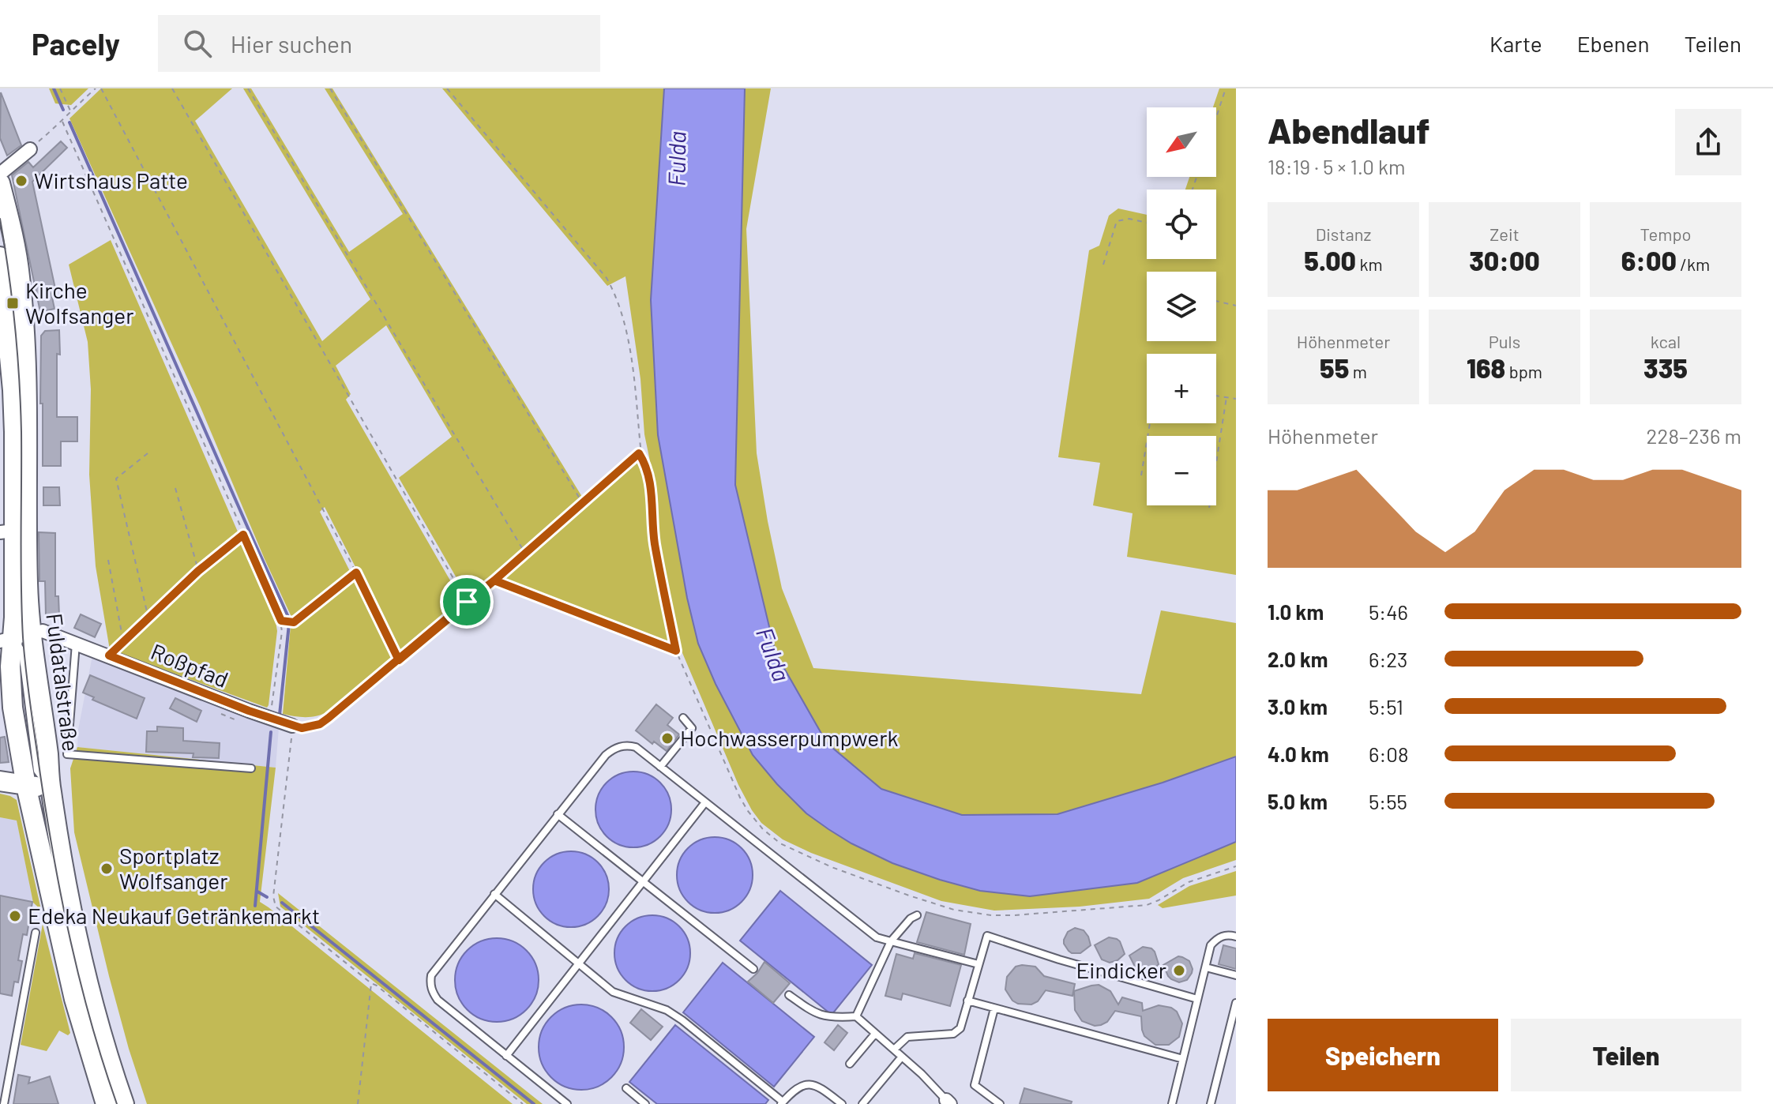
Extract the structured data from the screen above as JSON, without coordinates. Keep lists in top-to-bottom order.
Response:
{
  "streets": {
    "main road": ["Fuldatalstraße"],
    "street": ["Roßpfad"]
  },
  "crossings": [
    ["Roßpfad", "Fuldatalstraße"]
  ],
  "water": ["Fulda"],
  "places": {
    "other": [
      "Wirtshaus Patte",
      "Hochwasserpumpwerk",
      "Sportplatz Wolfsanger",
      "Edeka Neukauf Getränkemarkt",
      "Eindicker"
    ],
    "transit": ["Kirche Wolfsanger"]
  },
  "north": "bottom left",
  "page": {
    "header": "Pacely",
    "search": "Hier suchen",
    "nav": ["Karte", "Ebenen", "Teilen"],
    "heading": ["Abendlauf", "18:19 · 5 × 1.0 km"],
    "map_buttons": ["+", "−"],
    "stats": [
      ["Distanz", "5.00 km"],
      ["Zeit", "30:00"],
      ["Tempo", "6:00 /km"],
      ["Höhenmeter", "55 m"],
      ["Puls", "168 bpm"],
      ["kcal", "335"]
    ],
    "chart": ["Höhenmeter", "228–236 m"],
    "list": [
      {
        "name": "1.0 km",
        "note": "5:46"
      },
      {
        "name": "2.0 km",
        "note": "6:23"
      },
      {
        "name": "3.0 km",
        "note": "5:51"
      },
      {
        "name": "4.0 km",
        "note": "6:08"
      },
      {
        "name": "5.0 km",
        "note": "5:55"
      }
    ],
    "buttons": ["Speichern", "Teilen"]
  }
}
